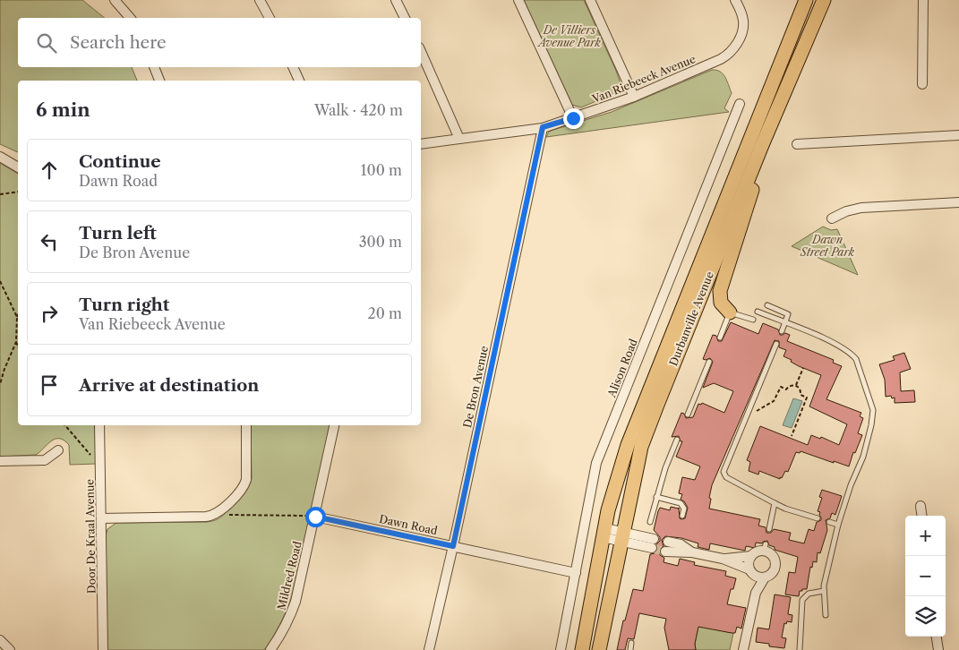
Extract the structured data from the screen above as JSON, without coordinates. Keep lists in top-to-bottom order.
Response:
{
  "streets": {
    "main road": ["Durbanville Avenue"],
    "street": [
      "Van Riebeeck Avenue",
      "Alison Road",
      "De Bron Avenue",
      "Dawn Road",
      "Door De Kraal Avenue",
      "Mildred Road"
    ]
  },
  "crossings": [
    ["Van Riebeeck Avenue", "De Bron Avenue"],
    ["Alison Road", "Dawn Road"],
    ["De Bron Avenue", "Dawn Road"],
    ["Dawn Road", "Mildred Road"]
  ],
  "parks": ["De Villiers Avenue Park", "Dawn Street Park"],
  "page": {
    "search": "Search here",
    "heading": ["6 min", "Walk · 420 m"],
    "list": [
      ["Continue", "Dawn Road", "100 m"],
      ["Turn left", "De Bron Avenue", "300 m"],
      ["Turn right", "Van Riebeeck Avenue", "20 m"],
      "Arrive at destination"
    ],
    "map_buttons": ["+", "−"]
  }
}
